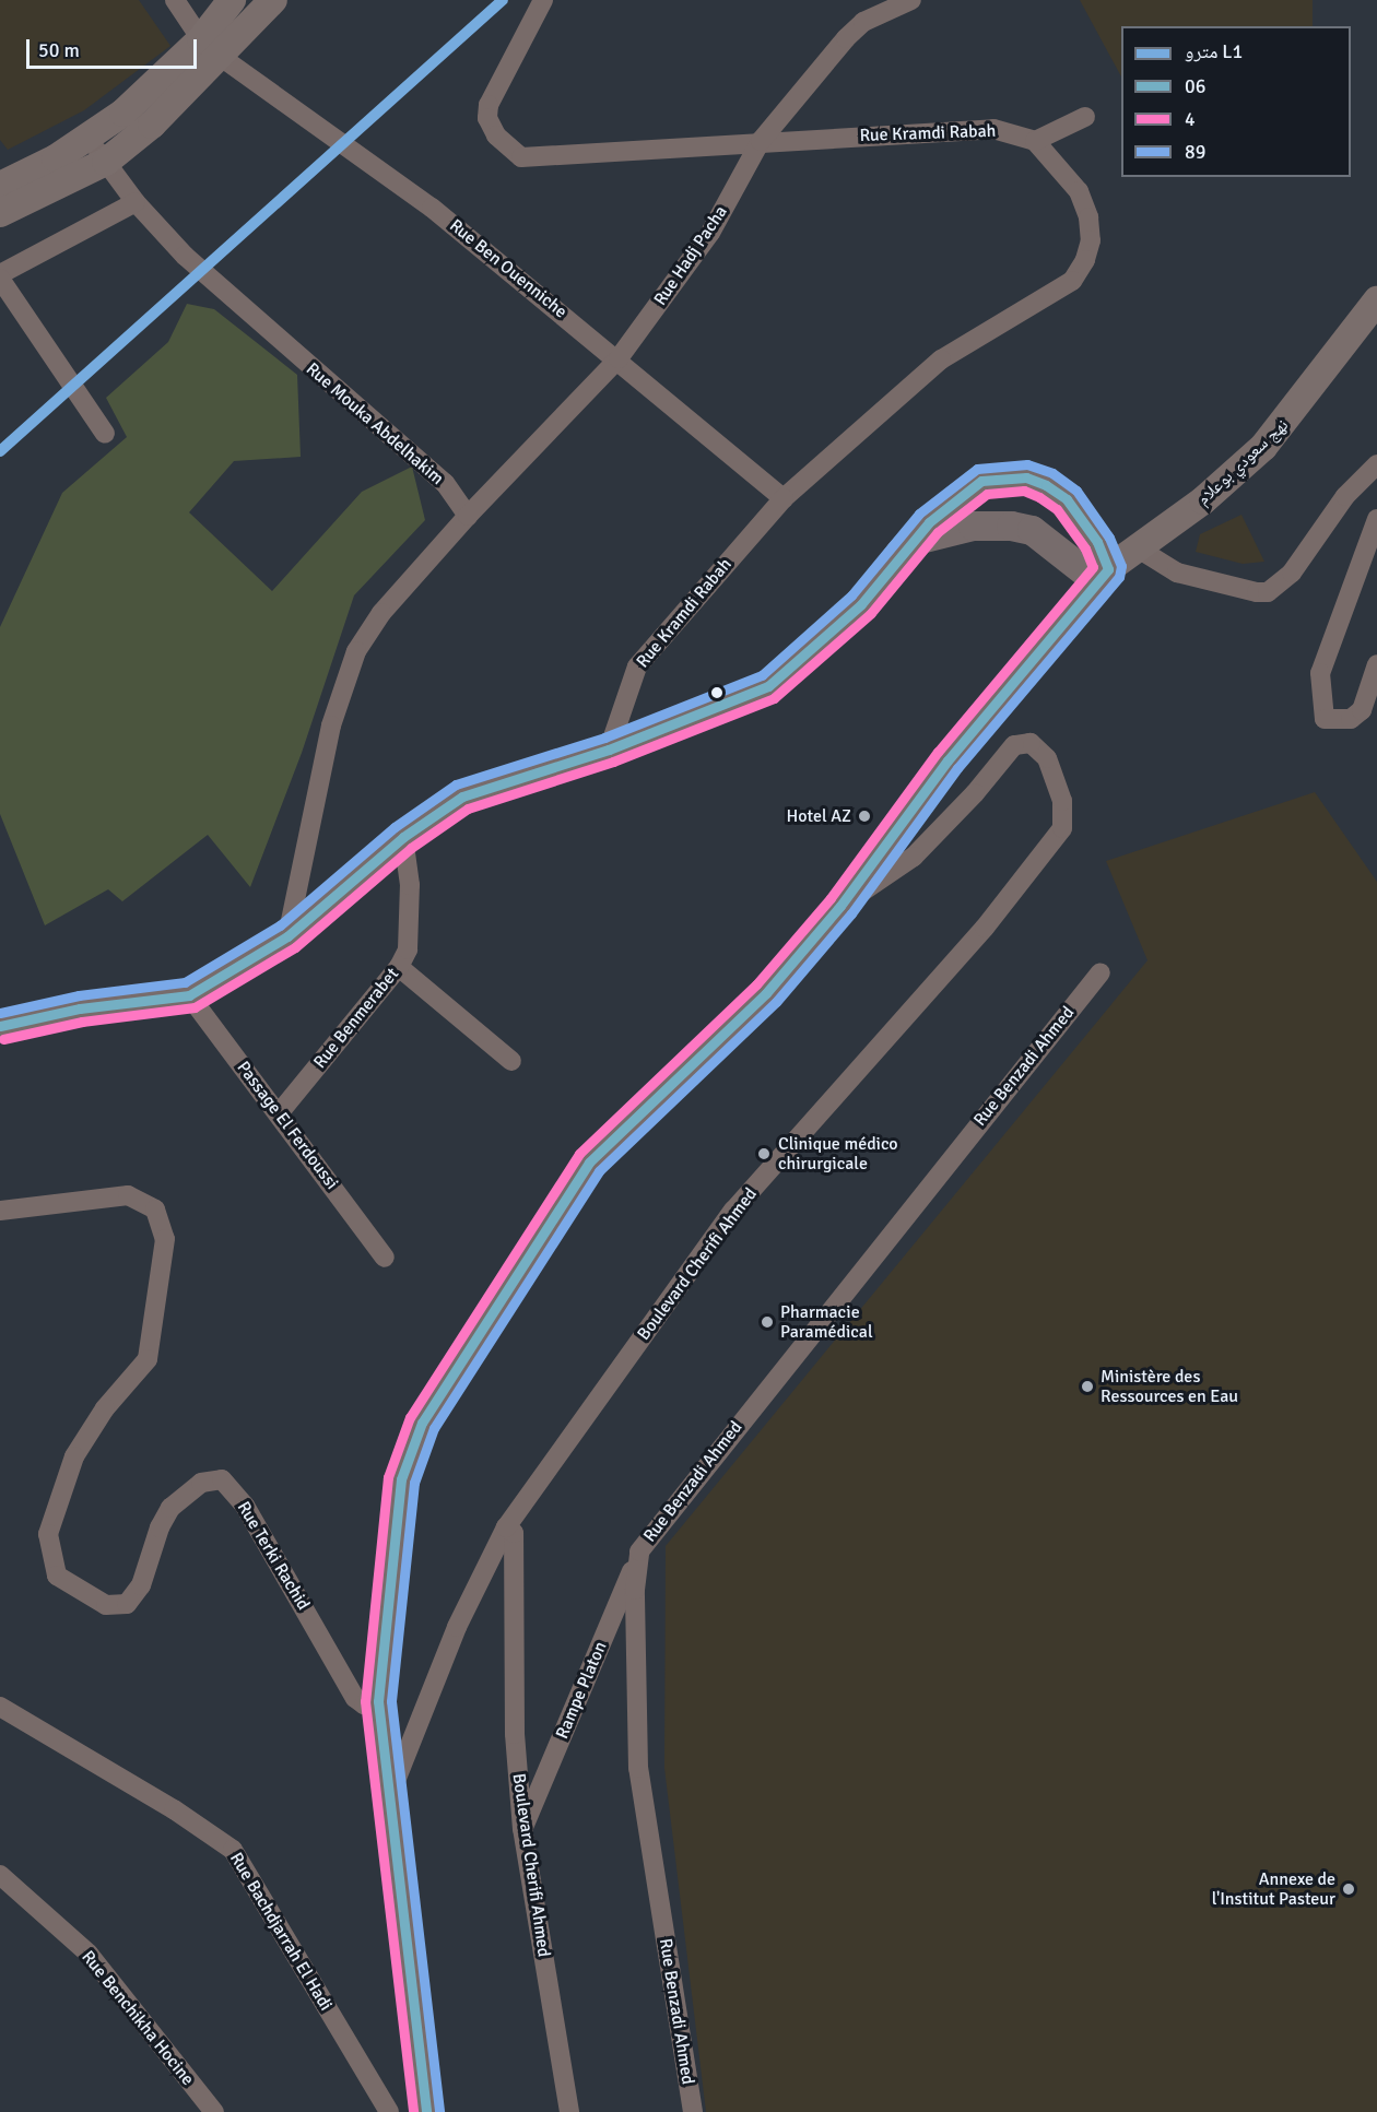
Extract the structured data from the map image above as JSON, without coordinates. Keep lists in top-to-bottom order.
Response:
{
  "streets": {
    "main road": ["نهج سعودي بوعلام"],
    "street": [
      "Rue Kramdi Rabah",
      "Rue Hadj Pacha",
      "Rue Ben Ouenniche",
      "Rue Mouka Abdelhakim",
      "Rue Benmerabet",
      "Rue Benzadi Ahmed",
      "Passage El Ferdoussi",
      "Boulevard Cherifi Ahmed",
      "Rue Terki Rachid",
      "Rampe Platon",
      "Rue Bachdjarrah El Hadi",
      "Rue Benchikha Hocine"
    ]
  },
  "crossings": [
    ["Rue Kramdi Rabah", "Rue Hadj Pacha"],
    ["Rue Kramdi Rabah", "Rue Ben Ouenniche"],
    ["Rue Hadj Pacha", "Rue Ben Ouenniche"],
    ["Rue Hadj Pacha", "Rue Mouka Abdelhakim"],
    ["Rue Benmerabet", "Passage El Ferdoussi"],
    ["Rue Benzadi Ahmed", "Rampe Platon"],
    ["Boulevard Cherifi Ahmed", "Rampe Platon"]
  ],
  "places": [
    "Hotel AZ",
    "Clinique médico chirurgicale",
    "Pharmacie Paramédical",
    "Ministère des Ressources en Eau",
    "Annexe de l'Institut Pasteur"
  ],
  "lines": [
    "metro line L1",
    "transit line 89",
    "transit line 06",
    "transit line 4"
  ],
  "legend": [
    "مترو L1",
    "06",
    "4",
    "89"
  ],
  "scale_bar": "50 m"
}
